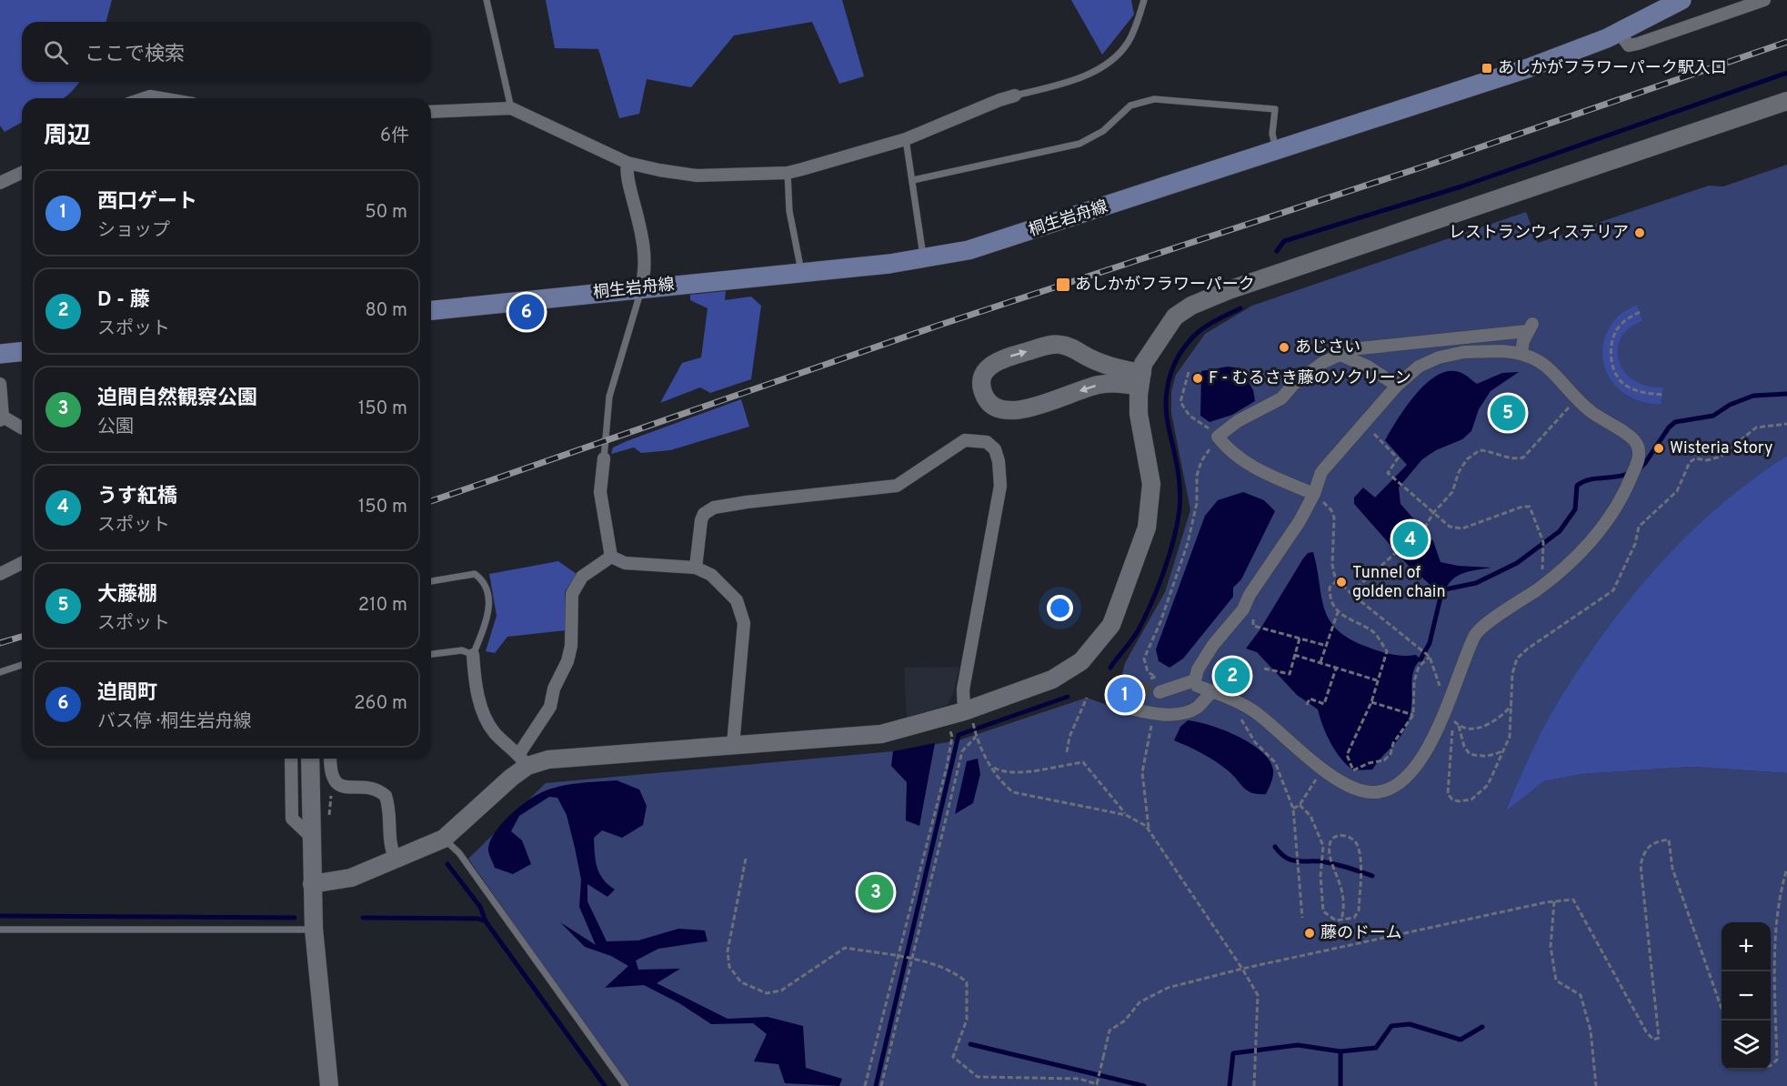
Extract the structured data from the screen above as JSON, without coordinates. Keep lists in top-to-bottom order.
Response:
{
  "streets": {
    "main road": ["桐生岩舟線"]
  },
  "places": {
    "transit": ["あしかがフラワーパーク駅入口", "あしかがフラワーパーク"],
    "other": [
      "レストランウィステリア",
      "あじさい",
      "F - むるさき藤のソクリーン",
      "Wisteria Story",
      "Tunnel of golden chain",
      "藤のドーム"
    ]
  },
  "page": {
    "search": "ここで検索",
    "heading": ["周辺", "6件"],
    "list": [
      {
        "mark": "1",
        "name": "西口ゲート",
        "note": "ショップ",
        "value": "50 m"
      },
      {
        "mark": "2",
        "name": "D - 藤",
        "note": "スポット",
        "value": "80 m"
      },
      {
        "mark": "3",
        "name": "迫間自然観察公園",
        "note": "公園",
        "value": "150 m"
      },
      {
        "mark": "4",
        "name": "うす紅橋",
        "note": "スポット",
        "value": "150 m"
      },
      {
        "mark": "5",
        "name": "大藤棚",
        "note": "スポット",
        "value": "210 m"
      },
      {
        "mark": "6",
        "name": "迫間町",
        "note": "バス停 · 桐生岩舟線",
        "value": "260 m"
      }
    ],
    "pins": [
      "6",
      "5",
      "4",
      "2",
      "1",
      "3"
    ],
    "map_buttons": ["+", "−"]
  }
}
